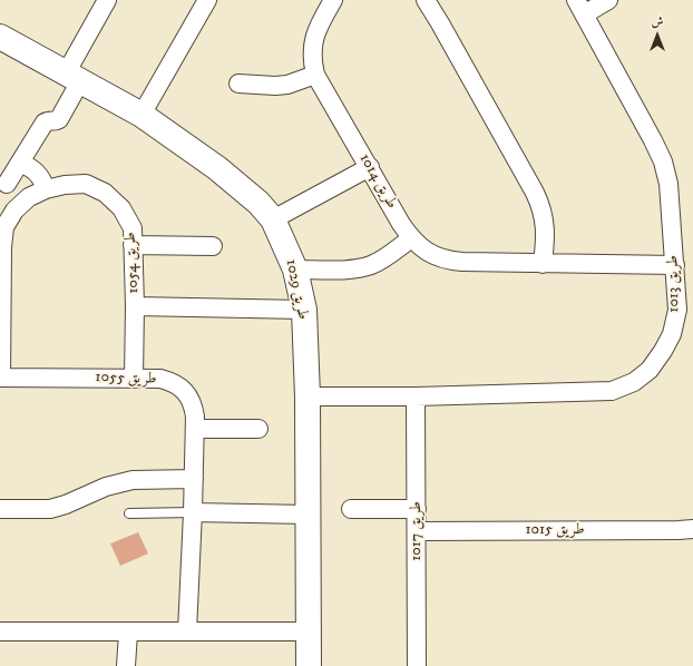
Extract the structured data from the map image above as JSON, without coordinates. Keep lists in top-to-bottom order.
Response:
{
  "streets": {
    "street": [
      "طريق 1014",
      "طريق 1054",
      "طريق 1013",
      "طريق 1029",
      "طريق 1055",
      "طريق 1015",
      "طريق 1017"
    ]
  },
  "crossings": [
    ["طريق 1014", "طريق 1013"],
    ["طريق 1054", "طريق 1055"],
    ["طريق 1013", "طريق 1029"],
    ["طريق 1013", "طريق 1017"],
    ["طريق 1015", "طريق 1017"]
  ],
  "north": "top"
}
